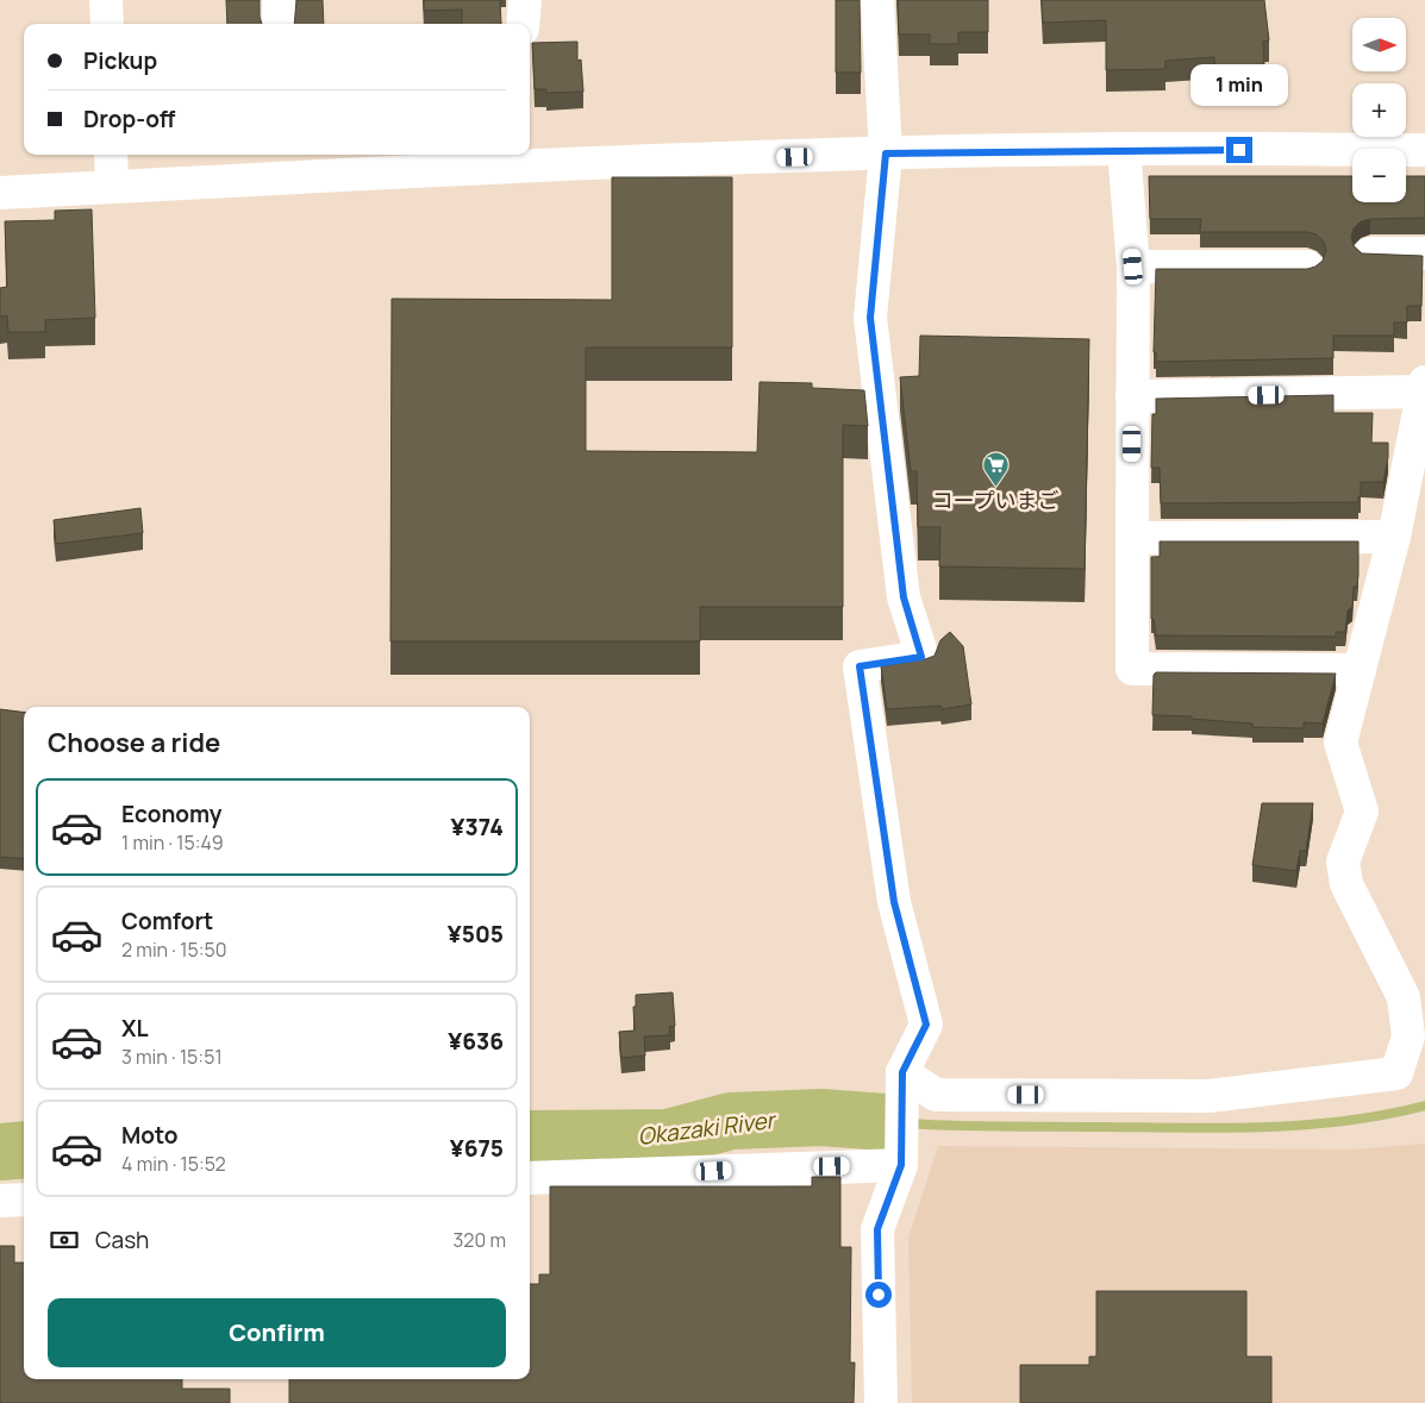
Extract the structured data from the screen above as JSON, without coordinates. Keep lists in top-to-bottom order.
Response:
{
  "water": ["Okazaki River"],
  "places": {
    "supermarket": ["コープいまご"]
  },
  "north": "right",
  "page": {
    "map_buttons": ["+", "−"],
    "banner": ["Pickup", "Drop-off"],
    "bubble": "1 min",
    "heading": "Choose a ride",
    "list": [
      {
        "name": "Economy",
        "note": "1 min · 15:49",
        "value": "¥374"
      },
      {
        "name": "Comfort",
        "note": "2 min · 15:50",
        "value": "¥505"
      },
      {
        "name": "XL",
        "note": "3 min · 15:51",
        "value": "¥636"
      },
      {
        "name": "Moto",
        "note": "4 min · 15:52",
        "value": "¥675"
      }
    ],
    "pay": ["Cash", "320 m"],
    "buttons": "Confirm"
  }
}
